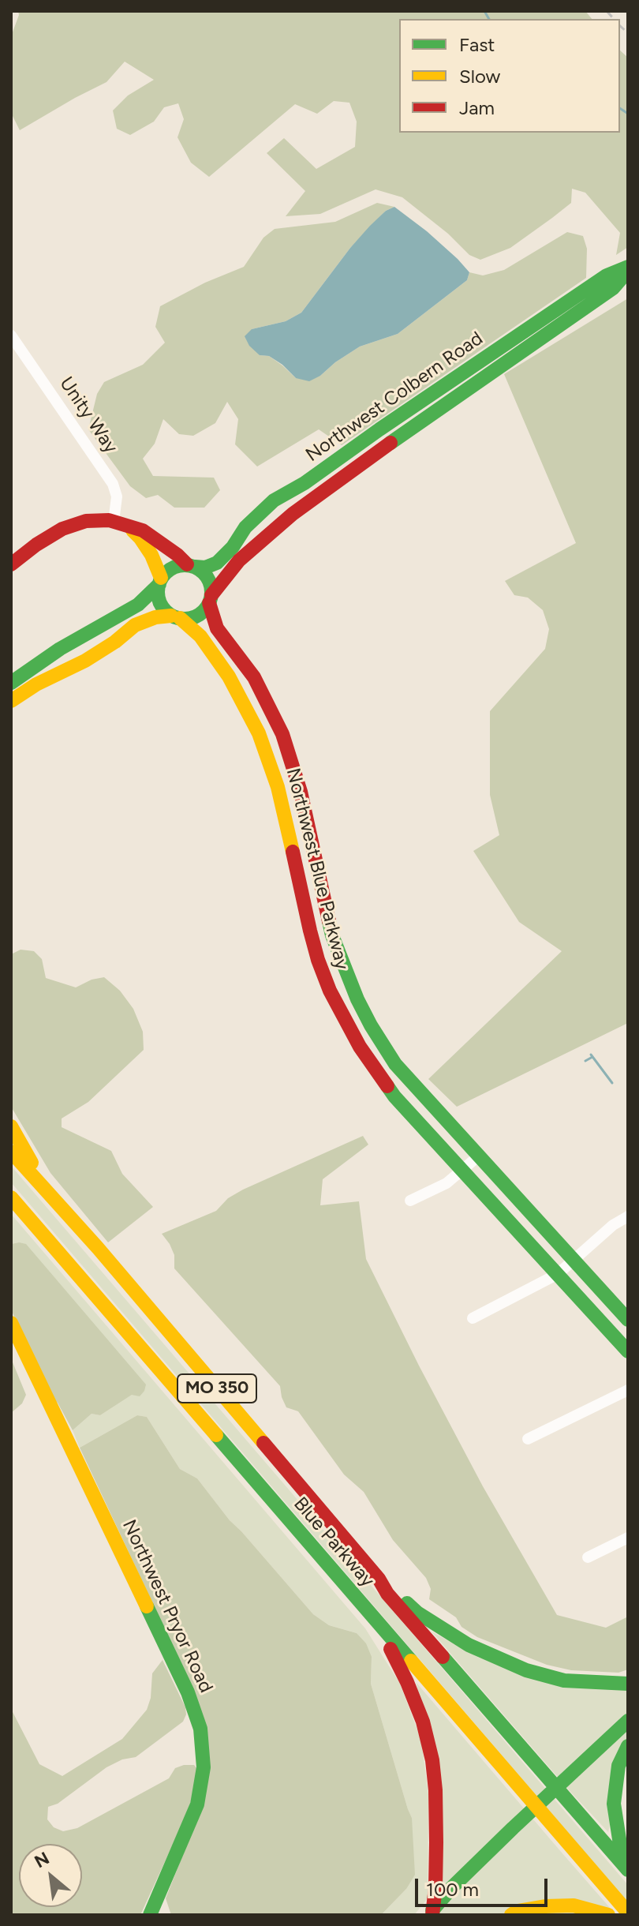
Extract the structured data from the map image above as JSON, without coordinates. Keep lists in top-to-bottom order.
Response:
{
  "streets": {
    "main road": [
      "Northwest Colbern Road",
      "Northwest Blue Parkway",
      "MO 350",
      "Blue Parkway",
      "Northwest Pryor Road"
    ],
    "street": ["Unity Way"]
  },
  "crossings": [
    ["Northwest Colbern Road", "Northwest Blue Parkway"]
  ],
  "legend": ["Fast", "Slow", "Jam"],
  "scale_bar": "100 m",
  "north": "top left"
}
